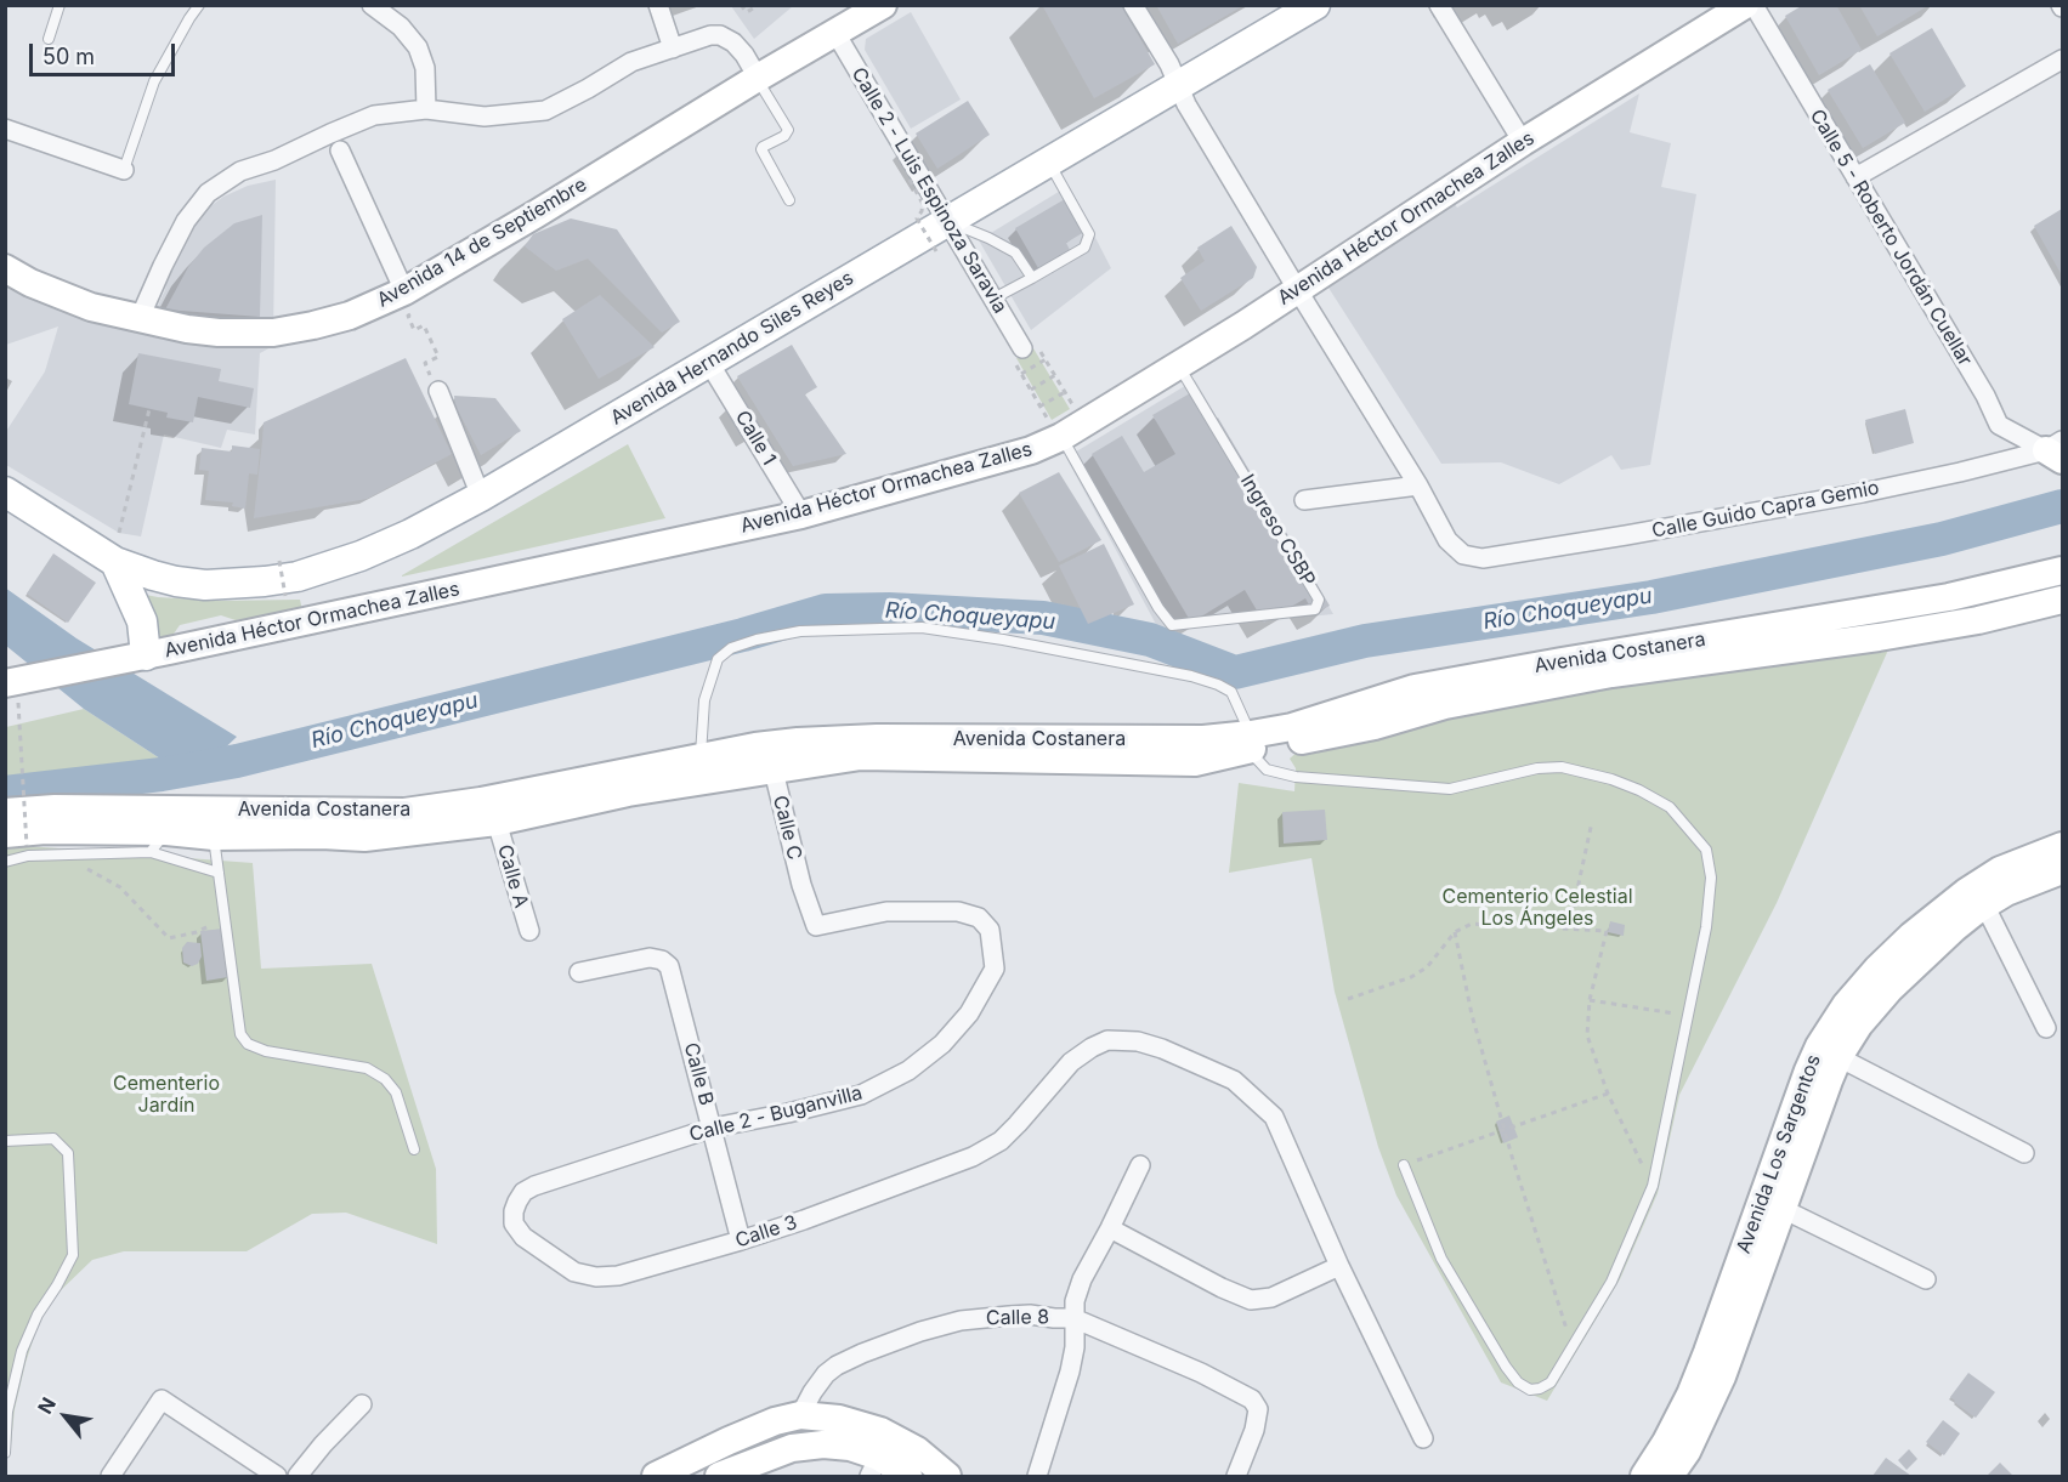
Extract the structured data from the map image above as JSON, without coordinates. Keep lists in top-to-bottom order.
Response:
{
  "streets": {
    "main road": [
      "Avenida Héctor Ormachea Zalles",
      "Avenida 14 de Septiembre",
      "Avenida Hernando Siles Reyes",
      "Avenida Costanera",
      "Avenida Los Sargentos"
    ],
    "street": [
      "Calle 2 - Luis Espinoza Saravia",
      "Calle 5 - Roberto Jordán Cuellar",
      "Calle 1",
      "Calle Guido Capra Gemio",
      "Calle C",
      "Calle A",
      "Calle B",
      "Calle 2 - Buganvilla",
      "Calle 3",
      "Calle 8"
    ],
    "lane": ["Ingreso CSBP"]
  },
  "crossings": [
    ["Calle 2 - Luis Espinoza Saravia", "Avenida 14 de Septiembre"],
    ["Calle 2 - Luis Espinoza Saravia", "Avenida Hernando Siles Reyes"],
    ["Avenida Héctor Ormachea Zalles", "Calle 1"],
    ["Avenida Héctor Ormachea Zalles", "Ingreso CSBP"],
    ["Calle 5 - Roberto Jordán Cuellar", "Calle Guido Capra Gemio"],
    ["Avenida Hernando Siles Reyes", "Calle 1"],
    ["Avenida Costanera", "Calle C"],
    ["Avenida Costanera", "Calle A"],
    ["Calle C", "Calle 2 - Buganvilla"],
    ["Calle B", "Calle 2 - Buganvilla"],
    ["Calle B", "Calle 3"],
    ["Calle 2 - Buganvilla", "Calle 3"]
  ],
  "water": ["Río Choqueyapu"],
  "parks": ["Cementerio Celestial Los Ángeles", "Cementerio Jardín"],
  "scale_bar": "50 m",
  "north": "top left"
}
